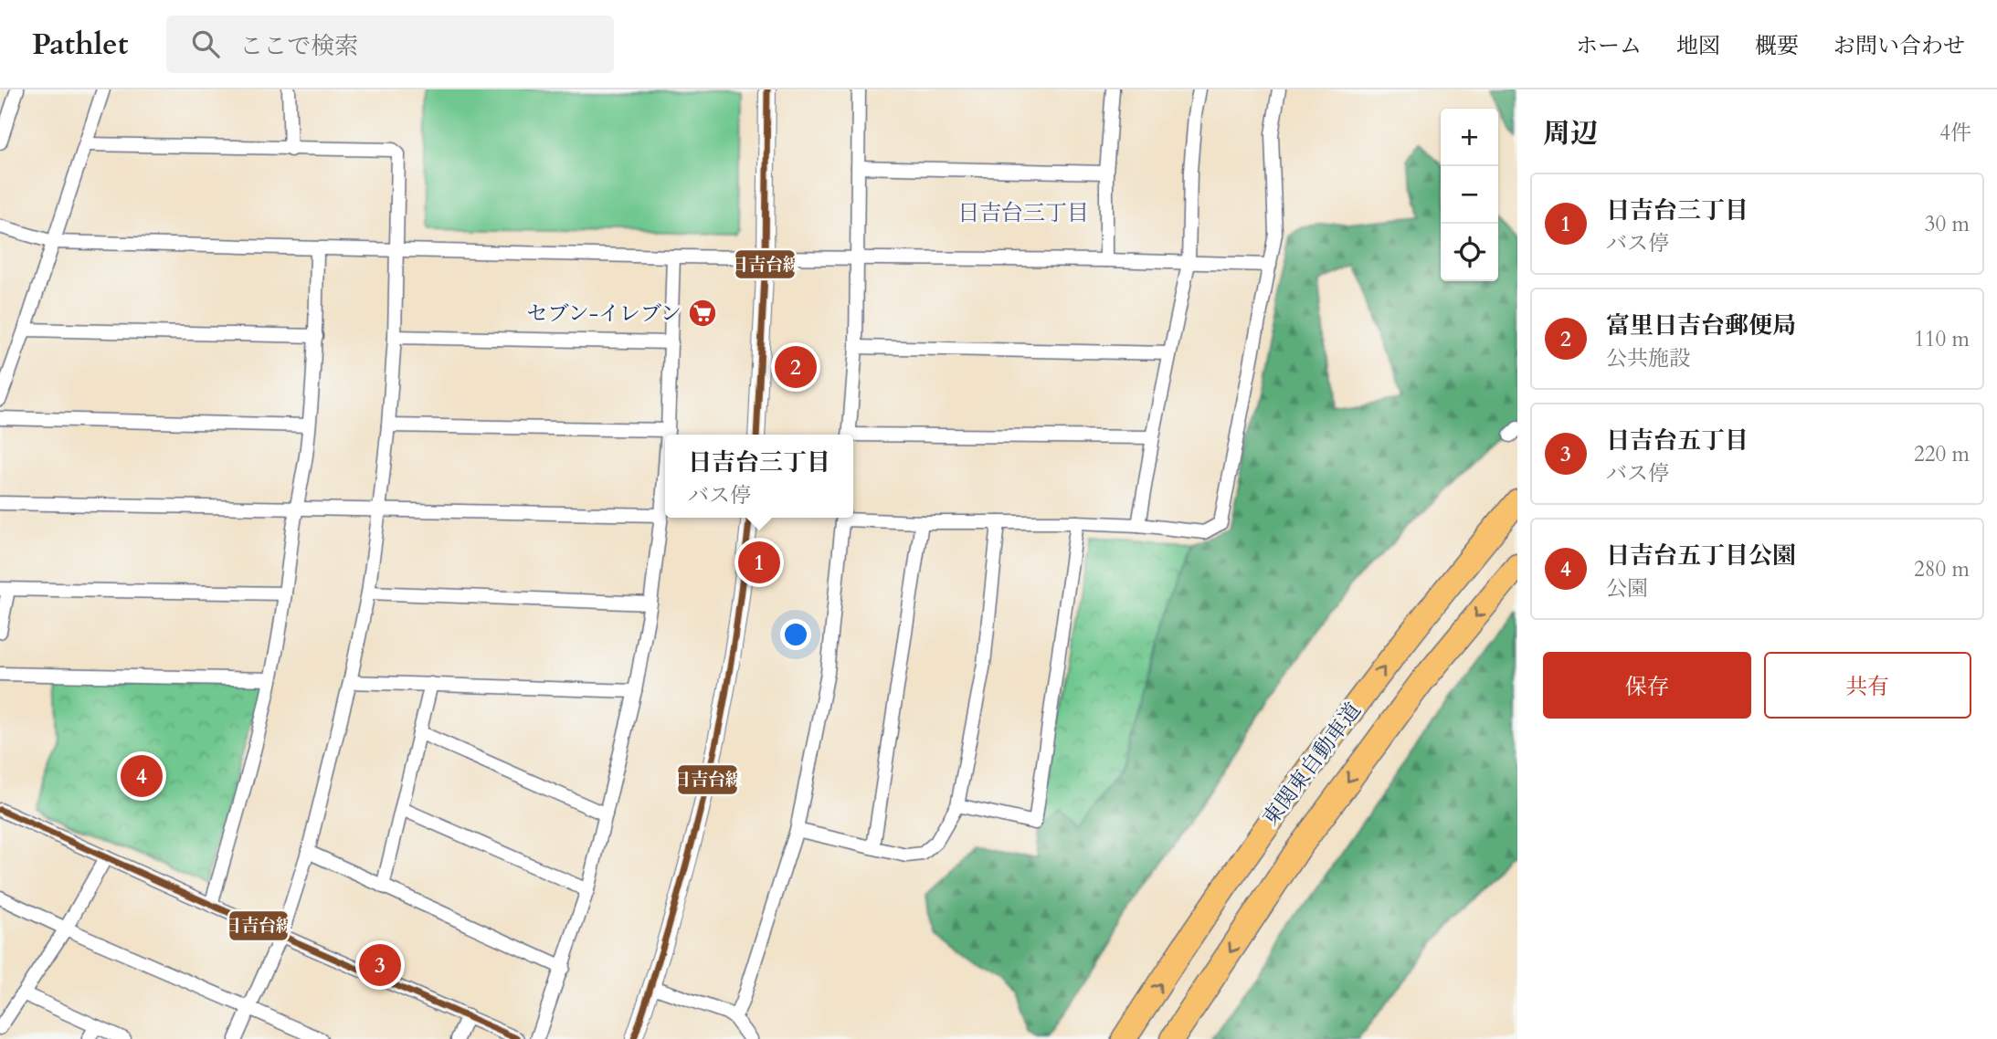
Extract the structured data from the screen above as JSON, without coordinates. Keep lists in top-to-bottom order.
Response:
{
  "streets": {
    "highway": ["東関東自動車道"]
  },
  "districts": ["日吉台三丁目"],
  "places": {
    "supermarket": ["セブン-イレブン"]
  },
  "lines": ["transit line 日吉台線"],
  "page": {
    "header": "Pathlet",
    "search": "ここで検索",
    "nav": [
      "ホーム",
      "地図",
      "概要",
      "お問い合わせ"
    ],
    "heading": ["周辺", "4件"],
    "map_buttons": ["+", "−"],
    "list": [
      {
        "mark": "1",
        "name": "日吉台三丁目",
        "note": "バス停",
        "value": "30 m"
      },
      {
        "mark": "2",
        "name": "富里日吉台郵便局",
        "note": "公共施設",
        "value": "110 m"
      },
      {
        "mark": "3",
        "name": "日吉台五丁目",
        "note": "バス停",
        "value": "220 m"
      },
      {
        "mark": "4",
        "name": "日吉台五丁目公園",
        "note": "公園",
        "value": "280 m"
      }
    ],
    "pins": [
      "2",
      "1",
      "4",
      "3"
    ],
    "popup": ["日吉台三丁目", "バス停"],
    "buttons": ["保存", "共有"]
  }
}
